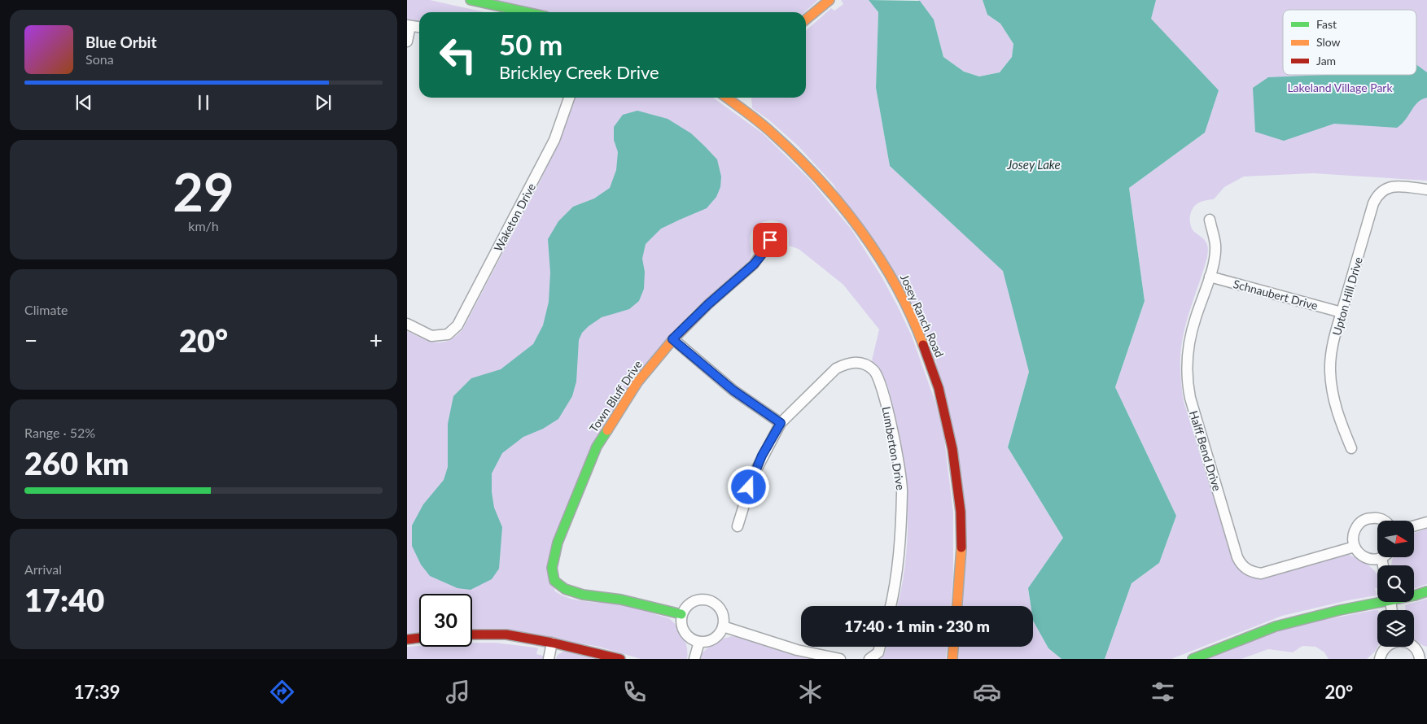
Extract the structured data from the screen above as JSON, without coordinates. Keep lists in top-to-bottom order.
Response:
{
  "streets": {
    "street": [
      "Waketon Drive",
      "Schnaubert Drive",
      "Upton Hill Drive",
      "Josey Ranch Road",
      "Town Bluff Drive",
      "Lumberton Drive",
      "Halff Bend Drive"
    ]
  },
  "crossings": [
    ["Schnaubert Drive", "Upton Hill Drive"],
    ["Schnaubert Drive", "Halff Bend Drive"]
  ],
  "water": ["Josey Lake"],
  "parks": ["Lakeland Village Park"],
  "legend": ["Fast", "Slow", "Jam"],
  "north": "right",
  "page": {
    "turn": ["50 m", "Brickley Creek Drive"],
    "song": ["Blue Orbit", "Sona"],
    "tile": [
      ["29", "km/h"],
      "Climate",
      ["Range · 52%", "260 km"],
      ["Arrival", "17:40"]
    ],
    "heat": ["−", "20°", "+"],
    "limit": "30",
    "trip": "17:40 · 1 min · 230 m",
    "tabs": ["17:39", "20°"]
  }
}
